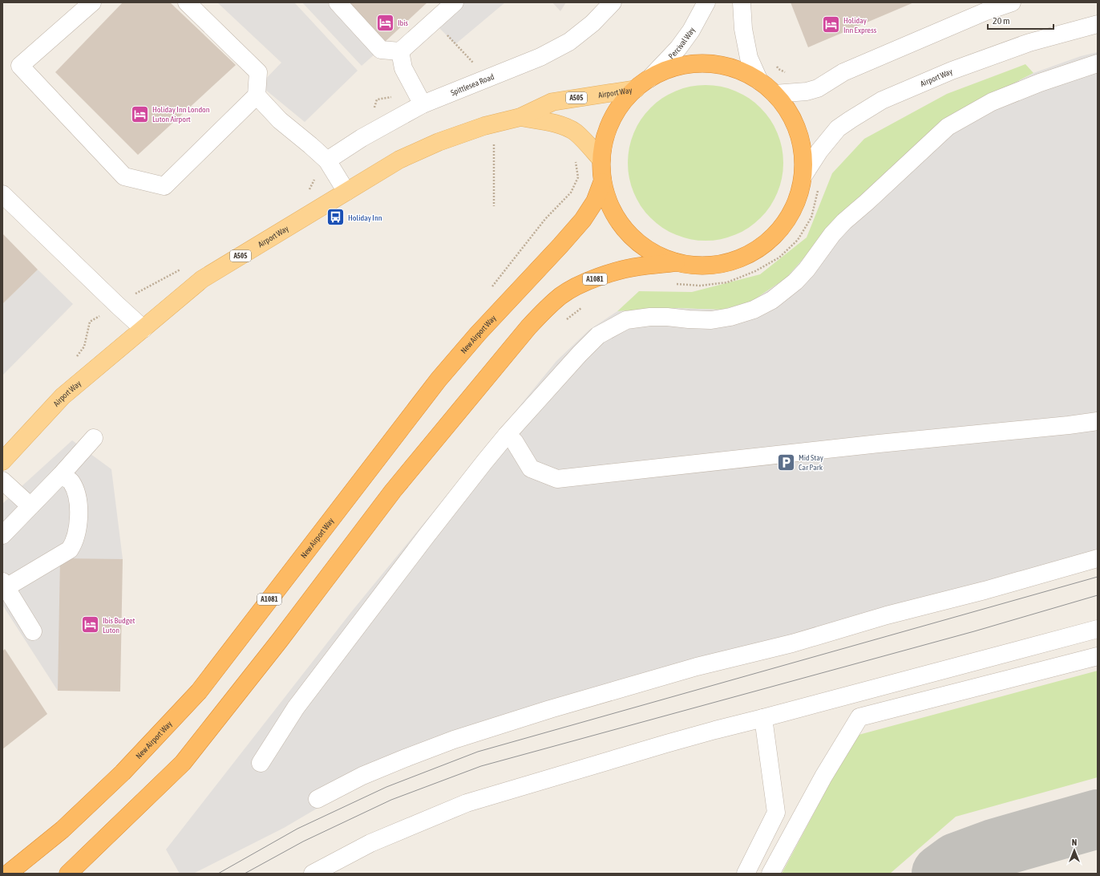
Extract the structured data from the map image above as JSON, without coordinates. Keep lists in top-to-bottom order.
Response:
{
  "streets": {
    "highway": ["A1081", "New Airport Way"],
    "main road": ["Airport Way", "A505"],
    "street": ["Percival Way", "Spittlesea Road"]
  },
  "crossings": [
    ["Percival Way", "Airport Way"]
  ],
  "places": {
    "hotel": [
      "Ibis",
      "Holiday Inn Express",
      "Holiday Inn London Luton Airport",
      "Ibis Budget Luton"
    ],
    "bus stop": ["Holiday Inn"],
    "parking": ["Mid Stay Car Park"]
  },
  "scale_bar": "20 m",
  "north": "top"
}
